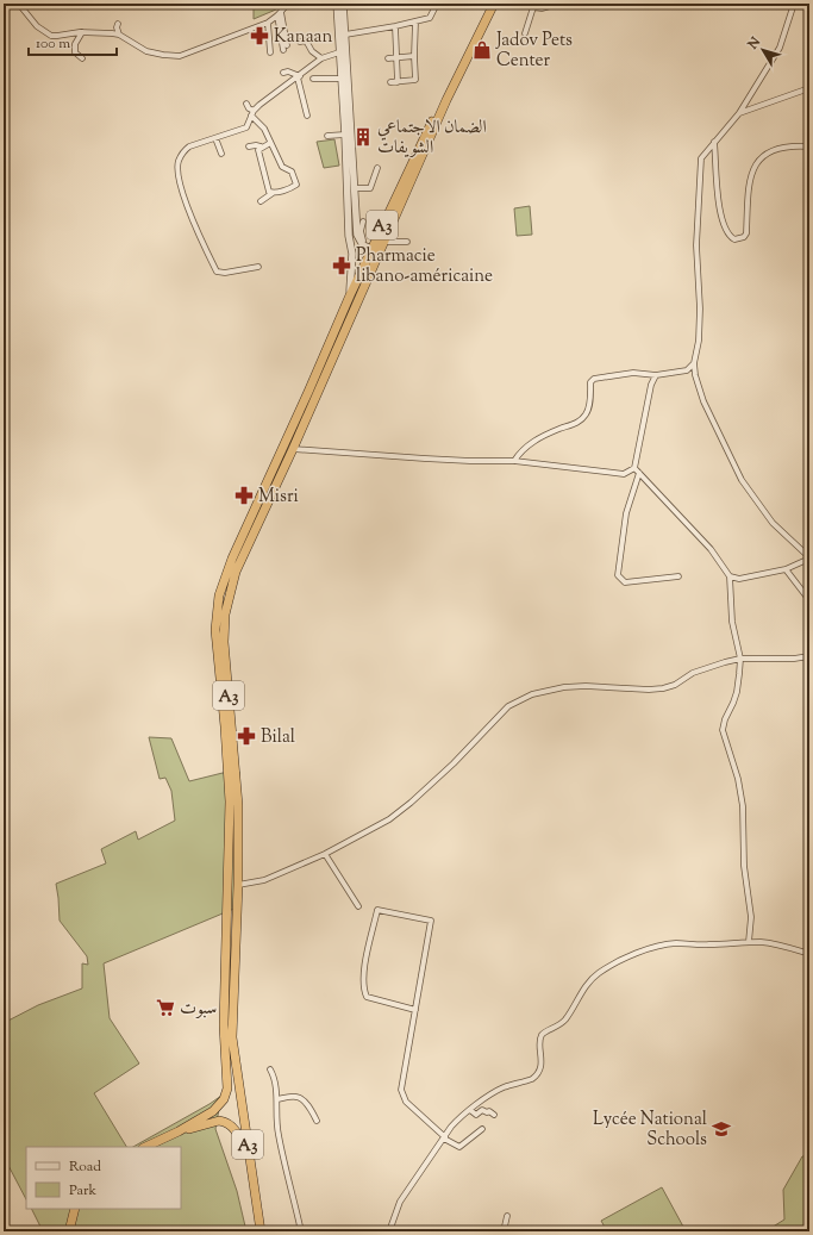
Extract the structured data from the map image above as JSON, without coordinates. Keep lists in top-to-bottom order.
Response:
{
  "streets": {
    "highway": ["A3"]
  },
  "places": {
    "pharmacy": [
      "Kanaan",
      "Pharmacie libano-américaine",
      "Misri",
      "Bilal"
    ],
    "shop": ["Jadov Pets Center"],
    "building": ["الضمان الاجتماعي الشويفات"],
    "supermarket": ["سبوت"],
    "school or university": ["Lycée National Schools"]
  },
  "legend": ["Road", "Park"],
  "scale_bar": "100 m",
  "north": "top left"
}
